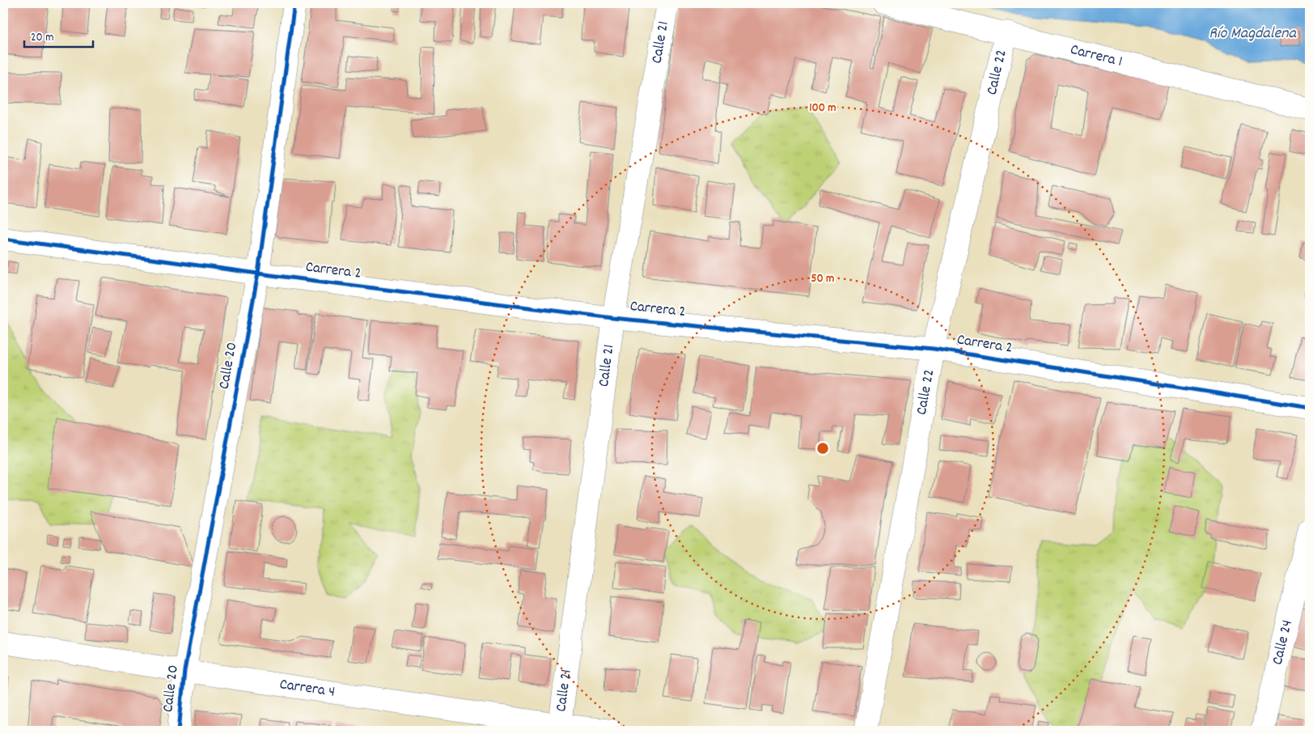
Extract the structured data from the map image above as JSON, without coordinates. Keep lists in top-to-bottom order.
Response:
{
  "streets": {
    "street": [
      "Calle 21",
      "Carrera 1",
      "Calle 22",
      "Carrera 2",
      "Calle 20",
      "Calle 24",
      "Carrera 4"
    ]
  },
  "crossings": [
    ["Calle 21", "Carrera 2"],
    ["Calle 21", "Carrera 4"],
    ["Carrera 1", "Calle 22"],
    ["Calle 22", "Carrera 2"],
    ["Carrera 2", "Calle 20"],
    ["Calle 20", "Carrera 4"]
  ],
  "water": ["Río Magdalena"],
  "scale_bar": "20 m",
  "rings": ["100 m", "50 m"]
}
